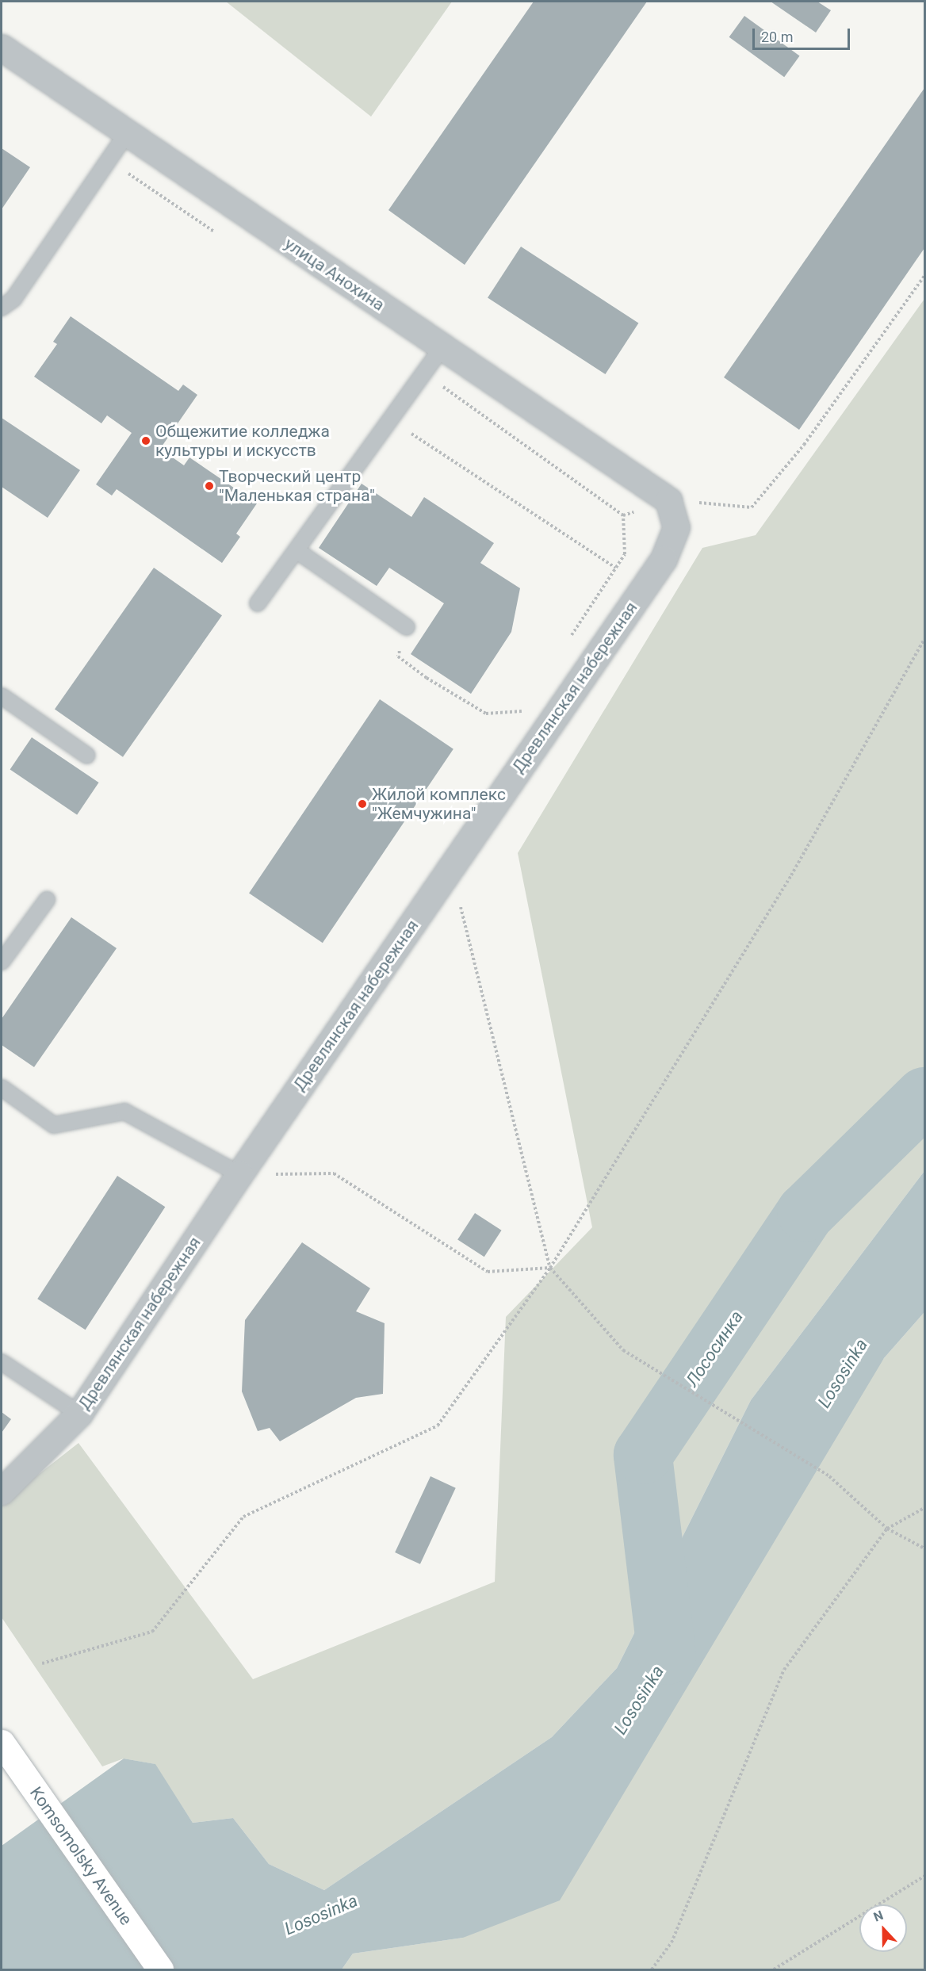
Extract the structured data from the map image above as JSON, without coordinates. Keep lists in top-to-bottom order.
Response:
{
  "streets": {
    "main road": ["Komsomolsky Avenue"],
    "street": ["улица Анохина", "Древлянская набережная"]
  },
  "crossings": [
    ["улица Анохина", "Древлянская набережная"]
  ],
  "water": ["Лососинка", "Lososinka"],
  "places": ["Общежитие колледжа культуры и искусств", "Творческий центр \"Маленькая страна\"", "Жилой комплекс \"Жемчужина\""],
  "scale_bar": "20 m",
  "north": "top"
}
